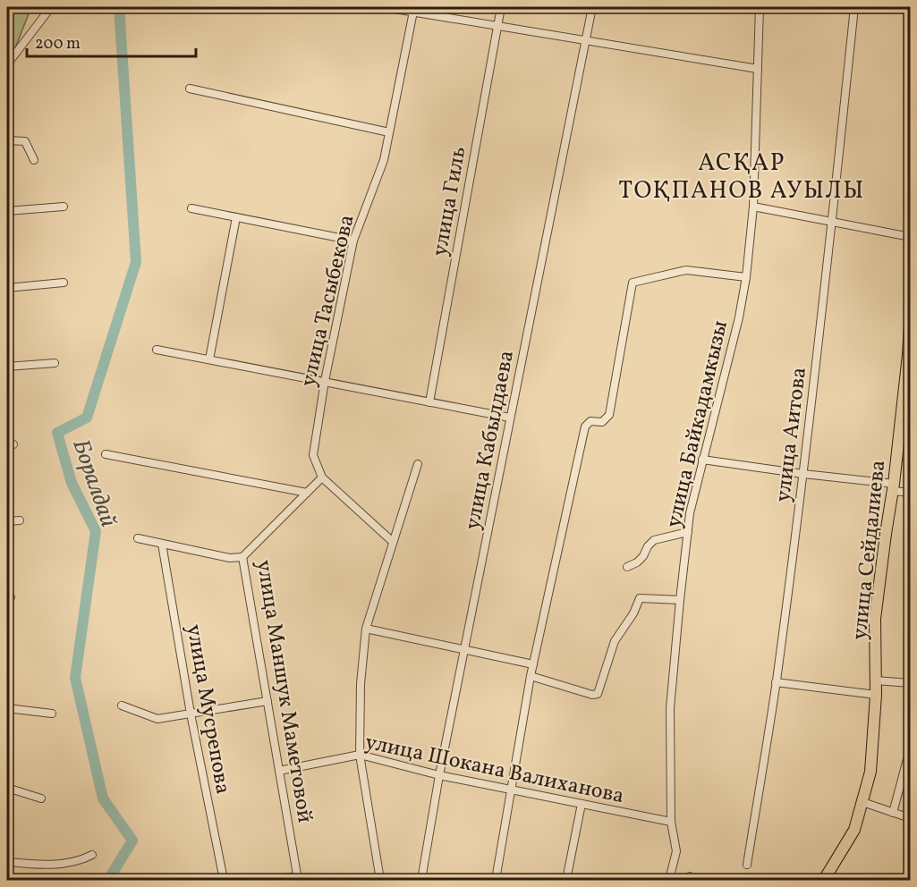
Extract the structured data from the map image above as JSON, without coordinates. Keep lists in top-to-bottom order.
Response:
{
  "streets": {
    "main road": ["улица Сейдалиева"],
    "street": [
      "улица Гиль",
      "улица Тасыбекова",
      "улица Байкадамкызы",
      "улица Аитова",
      "улица Кабылдаева",
      "улица Маншук Маметовой",
      "улица Мусрепова",
      "улица Шокана Валиханова"
    ]
  },
  "crossings": [
    ["улица Тасыбекова", "улица Маншук Маметовой"],
    ["улица Байкадамкызы", "улица Шокана Валиханова"],
    ["улица Кабылдаева", "улица Шокана Валиханова"],
    ["улица Маншук Маметовой", "улица Шокана Валиханова"]
  ],
  "districts": ["АСҚАР ТОҚПАНОВ АУЫЛЫ"],
  "water": ["Боралдай"],
  "scale_bar": "200 m"
}
